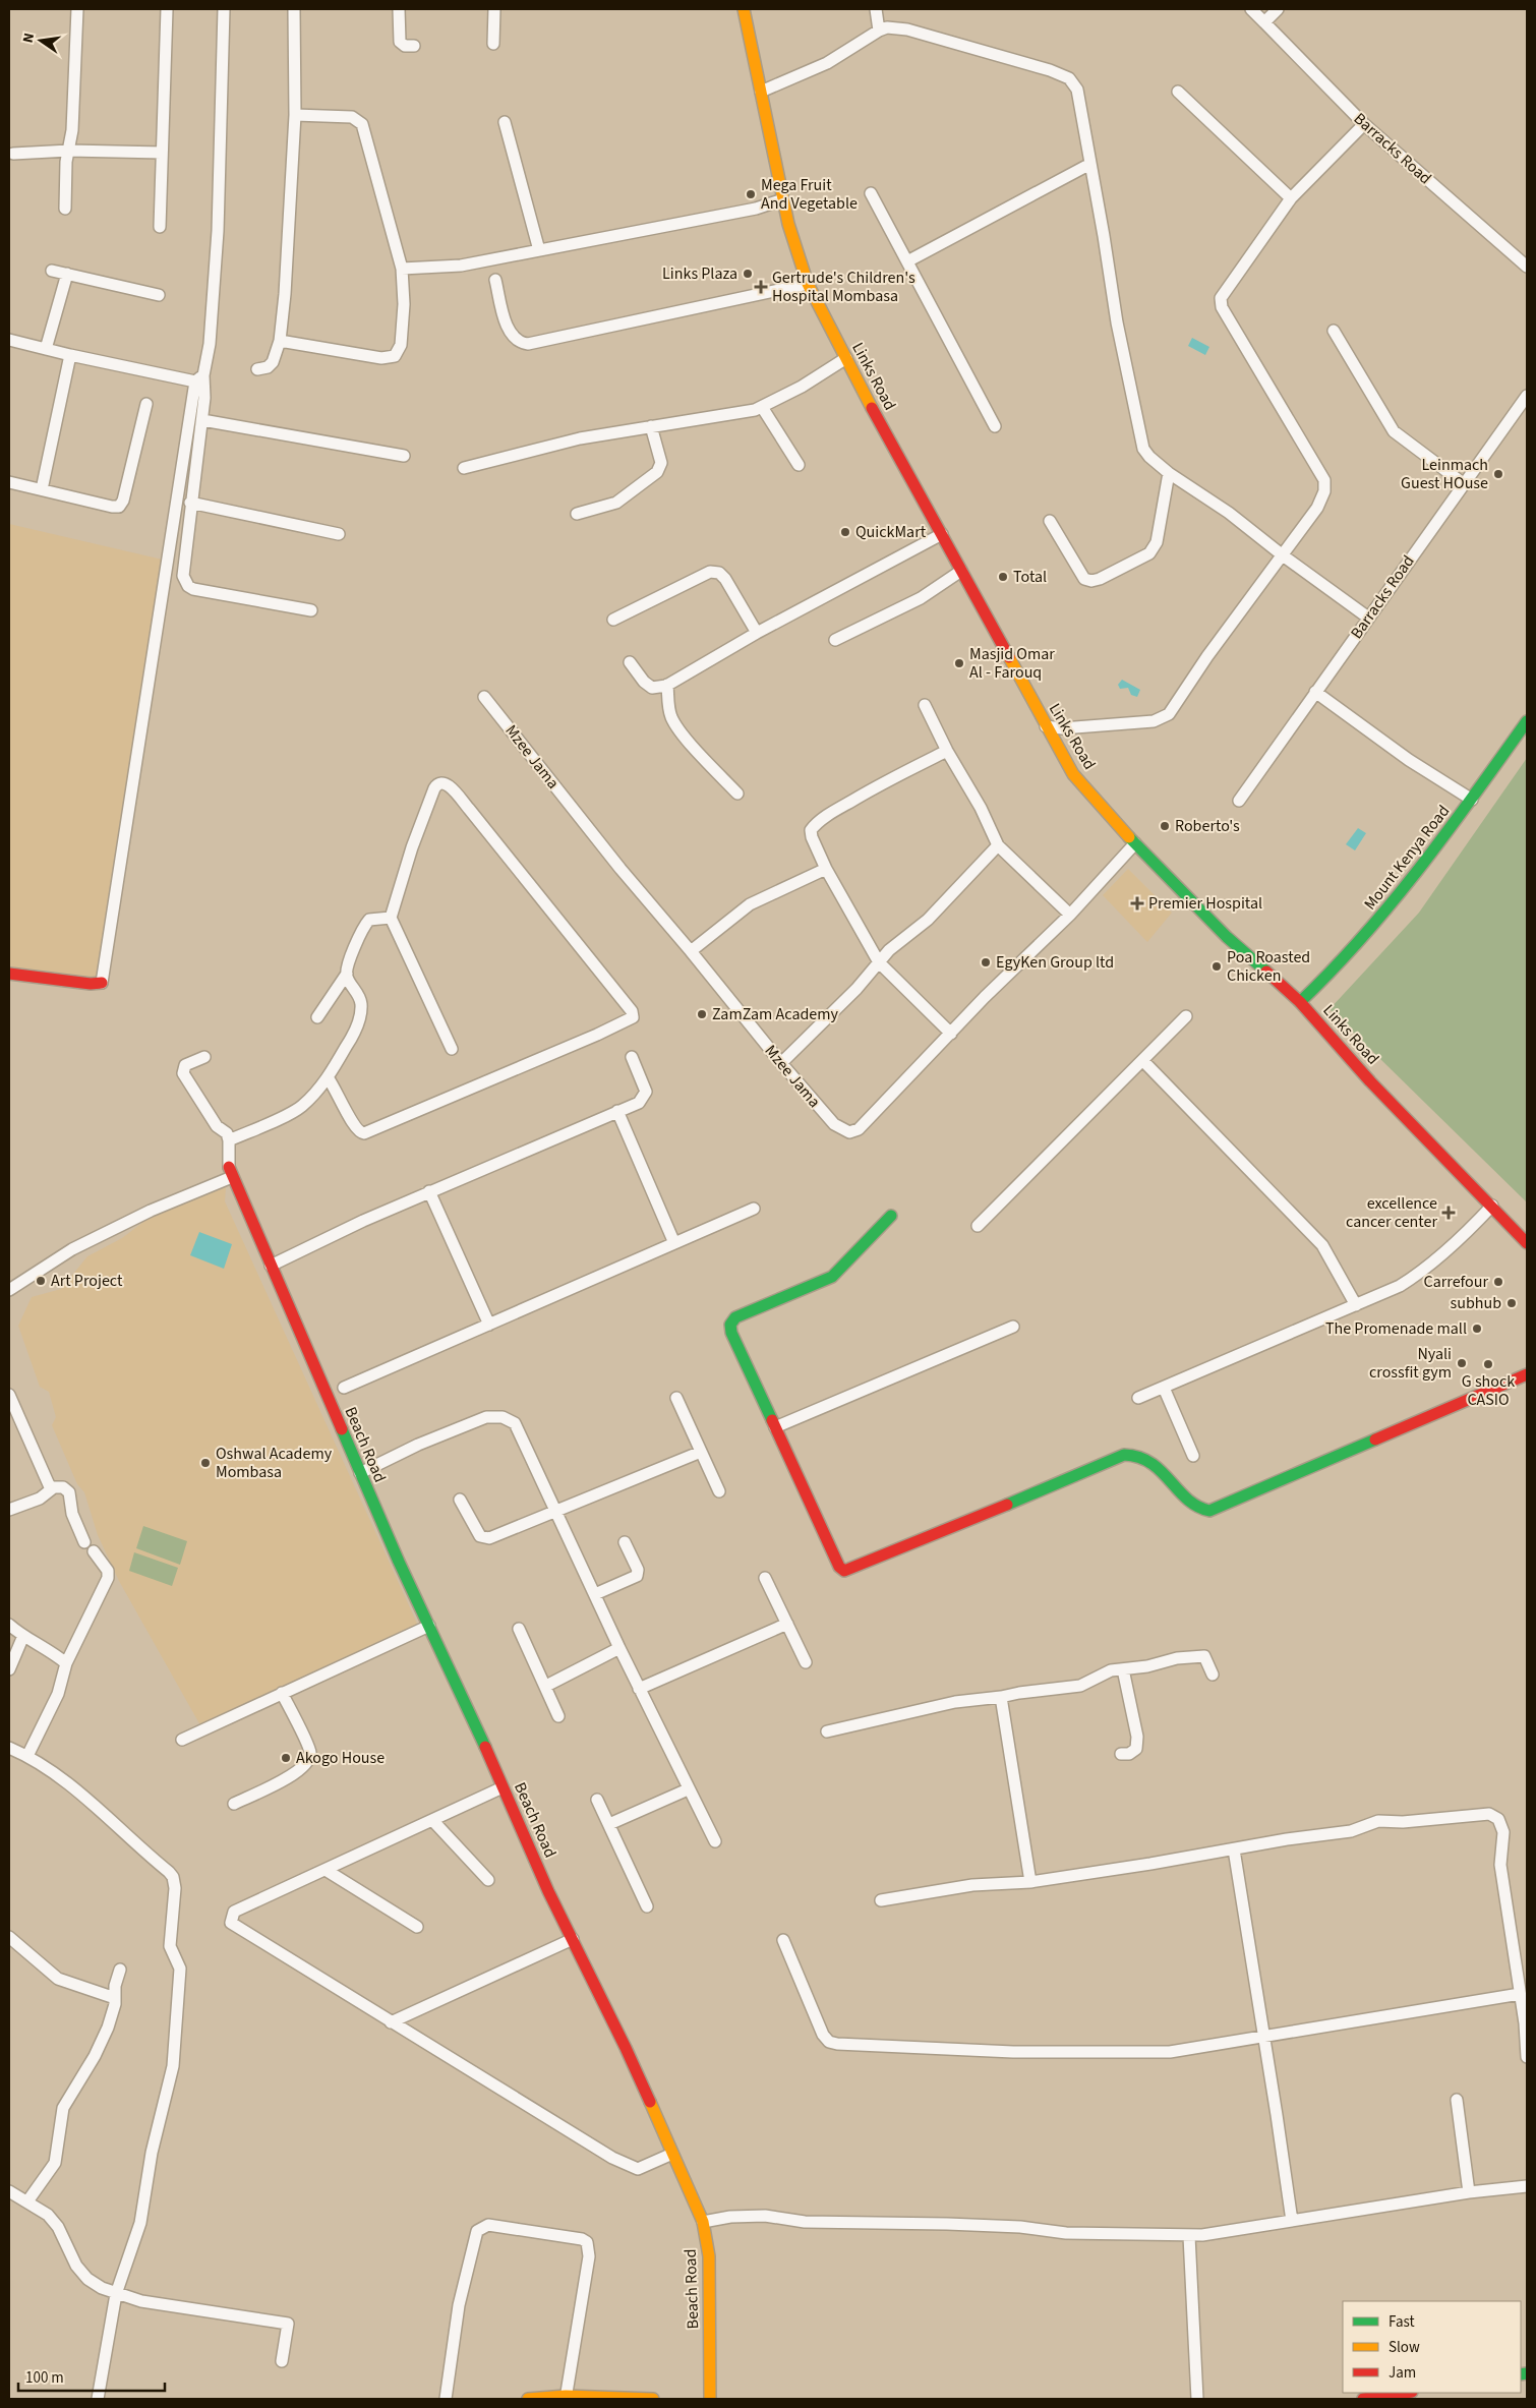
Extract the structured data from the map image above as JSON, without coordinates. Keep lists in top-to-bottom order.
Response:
{
  "streets": {
    "main road": ["Links Road", "Mount Kenya Road", "Beach Road"],
    "street": ["Barracks Road", "Mzee Jama"]
  },
  "crossings": [
    ["Links Road", "Mzee Jama"],
    ["Links Road", "Mount Kenya Road"]
  ],
  "places": {
    "other": [
      "Mega Fruit And Vegetable",
      "Links Plaza",
      "Leinmach Guest HOuse",
      "QuickMart",
      "Total",
      "Masjid Omar Al - Farouq",
      "Roberto's",
      "EgyKen Group ltd",
      "Poa Roasted Chicken",
      "ZamZam Academy",
      "Art Project",
      "Carrefour",
      "subhub",
      "The Promenade mall",
      "Nyali crossfit gym",
      "G shock CASIO",
      "Oshwal Academy Mombasa",
      "Akogo House"
    ],
    "health": ["Gertrude's Children's Hospital Mombasa", "Premier Hospital", "excellence cancer center"]
  },
  "legend": ["Fast", "Slow", "Jam"],
  "scale_bar": "100 m",
  "north": "left"
}
